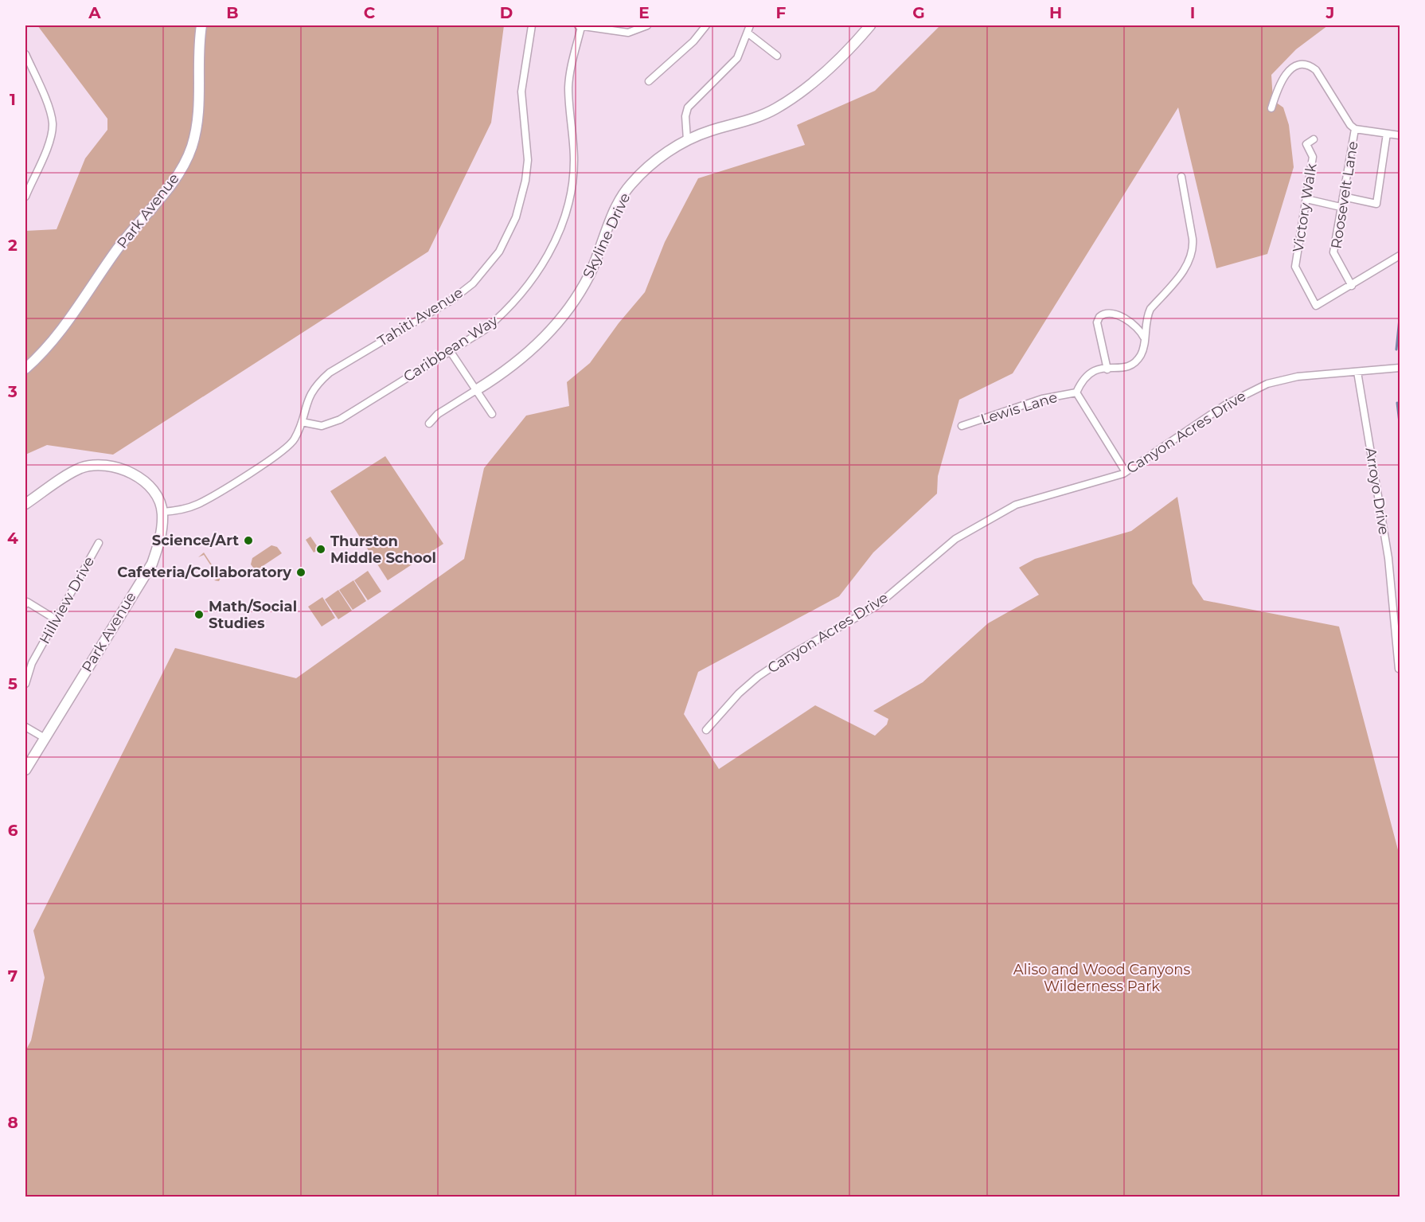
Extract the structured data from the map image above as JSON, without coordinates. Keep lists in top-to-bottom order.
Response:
{
  "streets": {
    "main road": ["Park Avenue", "Skyline Drive"],
    "street": [
      "Roosevelt Lane",
      "Victory Walk",
      "Tahiti Avenue",
      "Caribbean Way",
      "Lewis Lane",
      "Canyon Acres Drive",
      "Arroyo Drive",
      "Hillview Drive"
    ]
  },
  "crossings": [
    ["Roosevelt Lane", "Victory Walk"],
    ["Park Avenue", "Tahiti Avenue"],
    ["Tahiti Avenue", "Caribbean Way"],
    ["Canyon Acres Drive", "Arroyo Drive"]
  ],
  "parks": ["Aliso and Wood Canyons Wilderness Park"],
  "places": [
    "Science/Art",
    "Thurston Middle School",
    "Cafeteria/Collaboratory",
    "Math/Social Studies"
  ],
  "grid": {
    "columns": [
      "A",
      "B",
      "C",
      "D",
      "E",
      "F",
      "G",
      "H",
      "I",
      "J"
    ],
    "rows": [
      "1",
      "2",
      "3",
      "4",
      "5",
      "6",
      "7",
      "8"
    ]
  }
}
